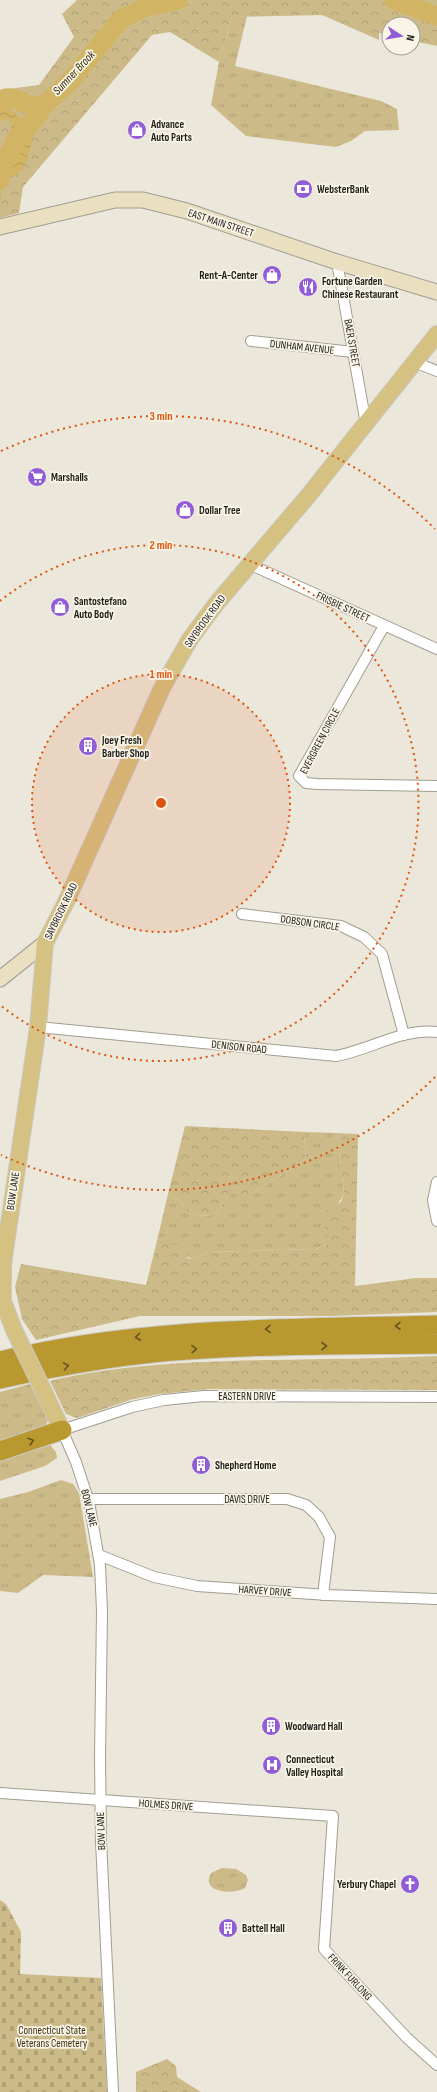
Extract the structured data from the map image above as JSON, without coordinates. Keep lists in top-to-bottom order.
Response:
{
  "streets": {
    "main road": ["EAST MAIN STREET", "SAYBROOK ROAD", "BOW LANE"],
    "street": [
      "BAER STREET",
      "DUNHAM AVENUE",
      "FRISBIE STREET",
      "EVERGREEN CIRCLE",
      "DOBSON CIRCLE",
      "DENISON ROAD",
      "EASTERN DRIVE",
      "DAVIS DRIVE",
      "HARVEY DRIVE",
      "HOLMES DRIVE",
      "FRINK FURLONG"
    ]
  },
  "crossings": [
    ["EAST MAIN STREET", "BAER STREET"],
    ["BAER STREET", "DUNHAM AVENUE"],
    ["BAER STREET", "SAYBROOK ROAD"],
    ["FRISBIE STREET", "SAYBROOK ROAD"],
    ["FRISBIE STREET", "EVERGREEN CIRCLE"],
    ["SAYBROOK ROAD", "BOW LANE"],
    ["DOBSON CIRCLE", "DENISON ROAD"],
    ["DENISON ROAD", "BOW LANE"],
    ["BOW LANE", "EASTERN DRIVE"],
    ["BOW LANE", "DAVIS DRIVE"],
    ["BOW LANE", "HARVEY DRIVE"],
    ["BOW LANE", "HOLMES DRIVE"],
    ["DAVIS DRIVE", "HARVEY DRIVE"],
    ["HOLMES DRIVE", "FRINK FURLONG"]
  ],
  "water": ["Sumner Brook"],
  "parks": ["Connecticut State Veterans Cemetery"],
  "places": {
    "shop": [
      "Advance Auto Parts",
      "Rent-A-Center",
      "Dollar Tree",
      "Santostefano Auto Body"
    ],
    "bank": ["WebsterBank"],
    "restaurant": ["Fortune Garden Chinese Restaurant"],
    "supermarket": ["Marshalls"],
    "building": [
      "Joey Fresh Barber Shop",
      "Shepherd Home",
      "Woodward Hall",
      "Battell Hall"
    ],
    "hospital": ["Connecticut Valley Hospital"],
    "church": ["Yerbury Chapel"]
  },
  "north": "right",
  "rings": ["3 min", "2 min", "1 min"]
}
